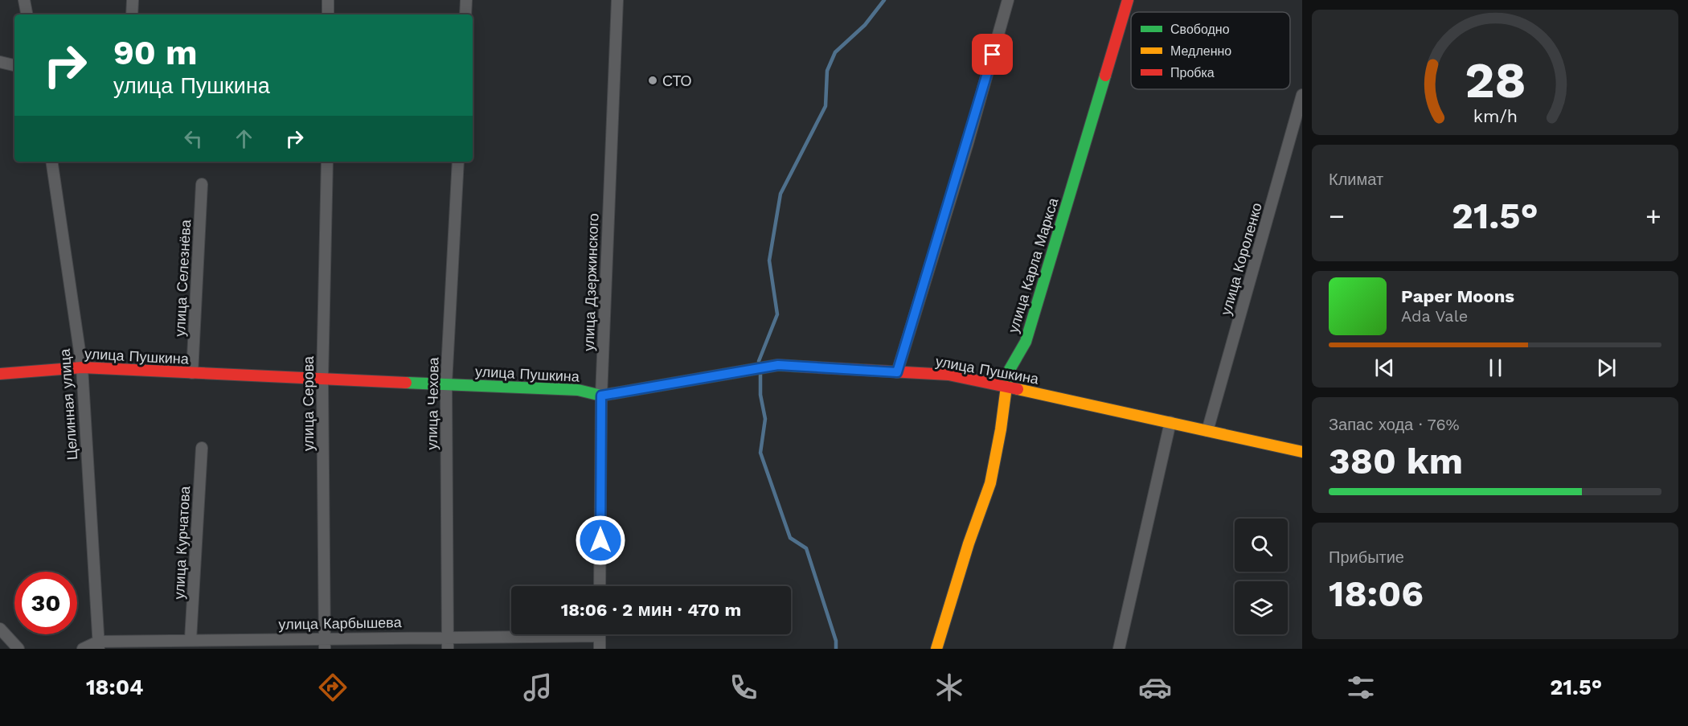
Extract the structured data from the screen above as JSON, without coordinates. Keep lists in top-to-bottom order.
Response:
{
  "streets": {
    "street": [
      "улица Короленко",
      "улица Карла Маркса",
      "улица Селезнёва",
      "улица Дзержинского",
      "улица Пушкина",
      "улица Серова",
      "улица Чехова",
      "Целинная улица",
      "улица Курчатова",
      "улица Карбышева"
    ]
  },
  "crossings": [
    ["улица Короленко", "улица Пушкина"],
    ["улица Карла Маркса", "улица Пушкина"],
    ["улица Селезнёва", "улица Пушкина"],
    ["улица Дзержинского", "улица Пушкина"],
    ["улица Пушкина", "улица Серова"],
    ["улица Пушкина", "улица Чехова"],
    ["улица Пушкина", "Целинная улица"],
    ["улица Серова", "улица Карбышева"],
    ["улица Чехова", "улица Карбышева"],
    ["Целинная улица", "улица Карбышева"],
    ["улица Курчатова", "улица Карбышева"]
  ],
  "places": ["СТО"],
  "legend": ["Свободно", "Медленно", "Пробка"],
  "page": {
    "turn": ["90 m", "улица Пушкина"],
    "tile": [
      "Климат",
      ["Запас хода · 76%", "380 km"],
      ["Прибытие", "18:06"]
    ],
    "heat": ["−", "21.5°", "+"],
    "song": ["Paper Moons", "Ada Vale"],
    "limit": "30",
    "trip": "18:06 · 2 мин · 470 m",
    "tabs": ["18:04", "21.5°"],
    "gauge": ["28", "km/h"]
  }
}
